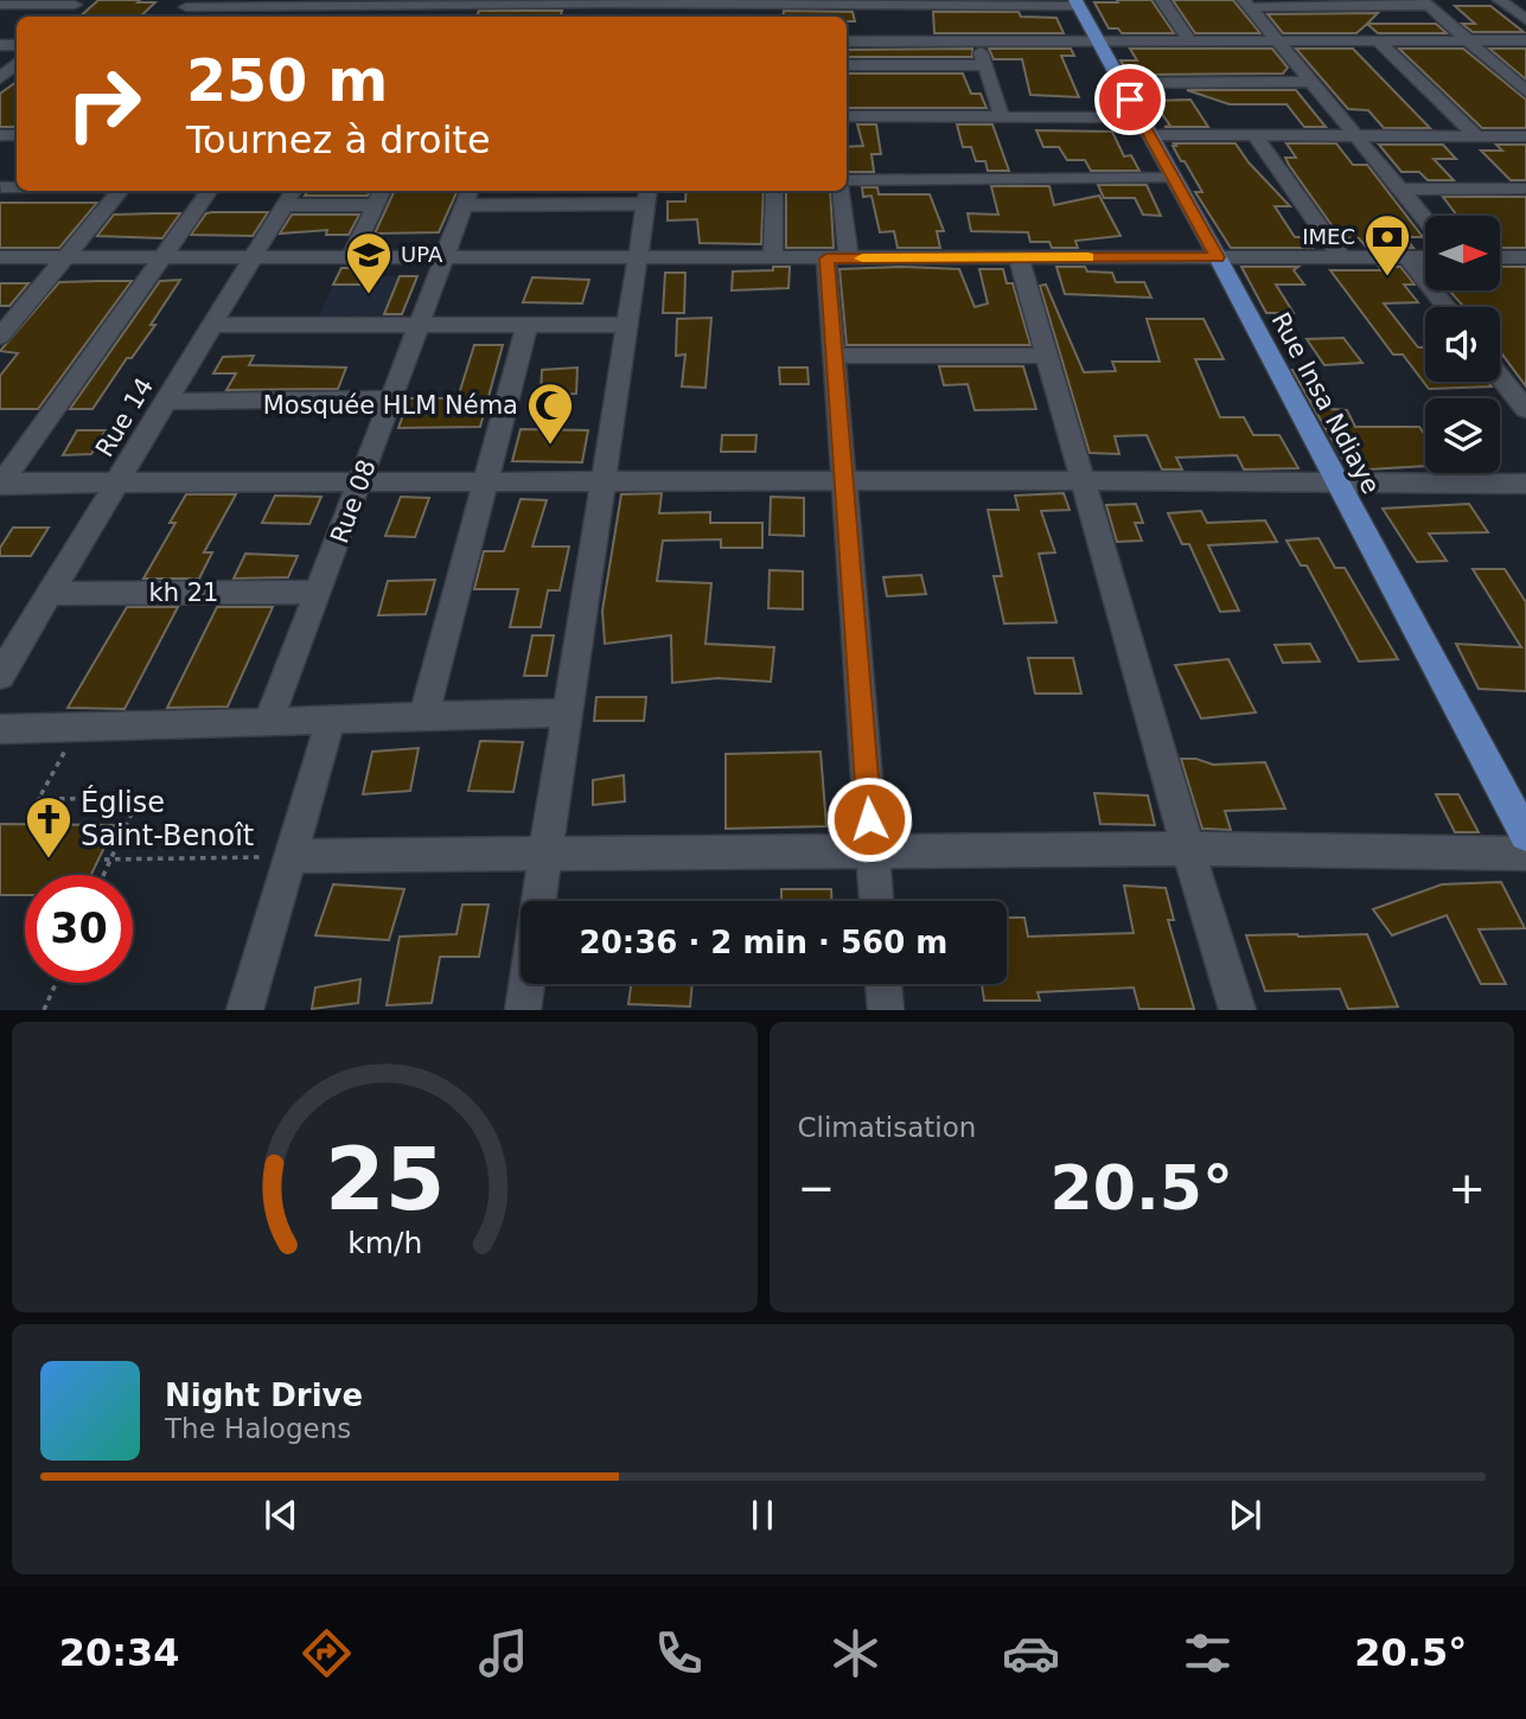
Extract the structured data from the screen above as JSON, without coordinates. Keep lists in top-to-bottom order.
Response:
{
  "streets": {
    "main road": ["Rue Insa Ndiaye"],
    "street": ["Rue 14", "Rue 08", "kh 21"]
  },
  "crossings": [
    ["Rue 14", "kh 21"],
    ["Rue 08", "kh 21"]
  ],
  "places": {
    "bank": ["IMEC"],
    "school or university": ["UPA"],
    "mosque": ["Mosquée HLM Néma"],
    "church": ["Église Saint-Benoît"]
  },
  "north": "right",
  "page": {
    "turn": ["250 m", "Tournez à droite"],
    "limit": "30",
    "trip": "20:36 · 2 min · 560 m",
    "tile": "Climatisation",
    "heat": ["−", "20.5°", "+"],
    "song": ["Night Drive", "The Halogens"],
    "tabs": ["20:34", "20.5°"],
    "gauge": ["25", "km/h"]
  }
}
